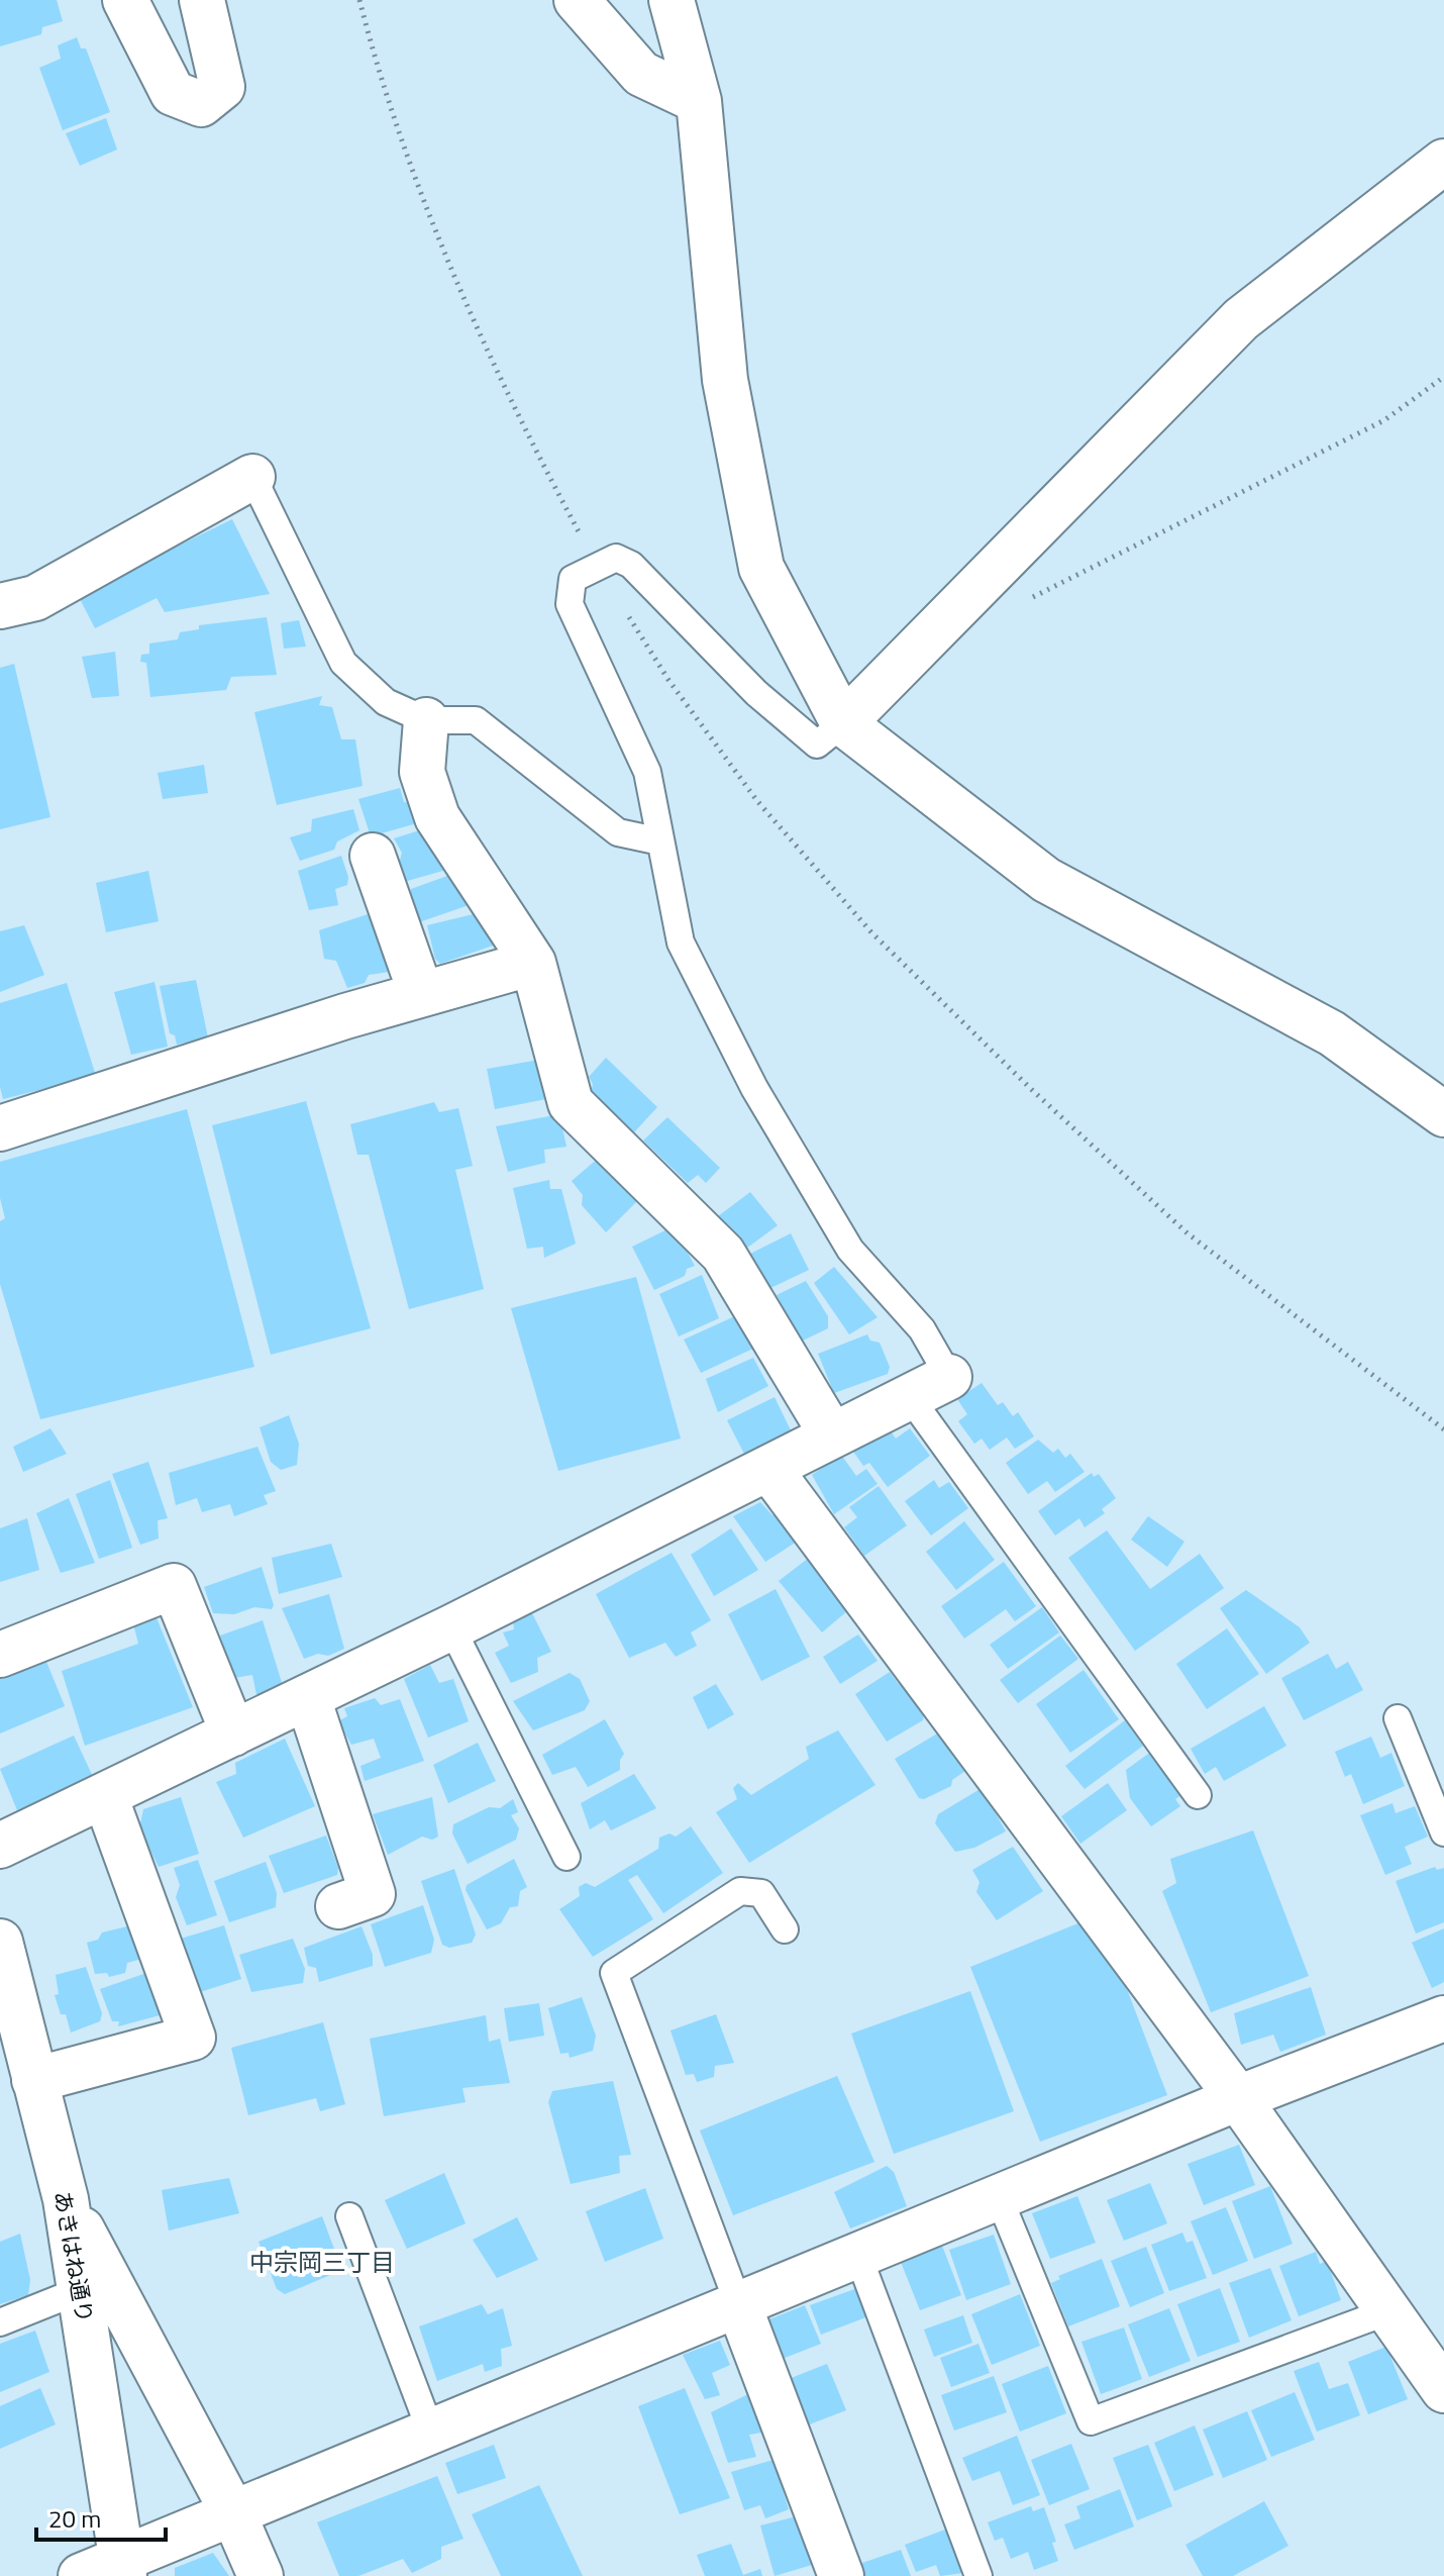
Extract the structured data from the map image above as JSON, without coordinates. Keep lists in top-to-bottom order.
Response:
{
  "streets": {
    "street": ["あきはね通り"]
  },
  "districts": ["中宗岡三丁目"],
  "scale_bar": "20 m"
}
